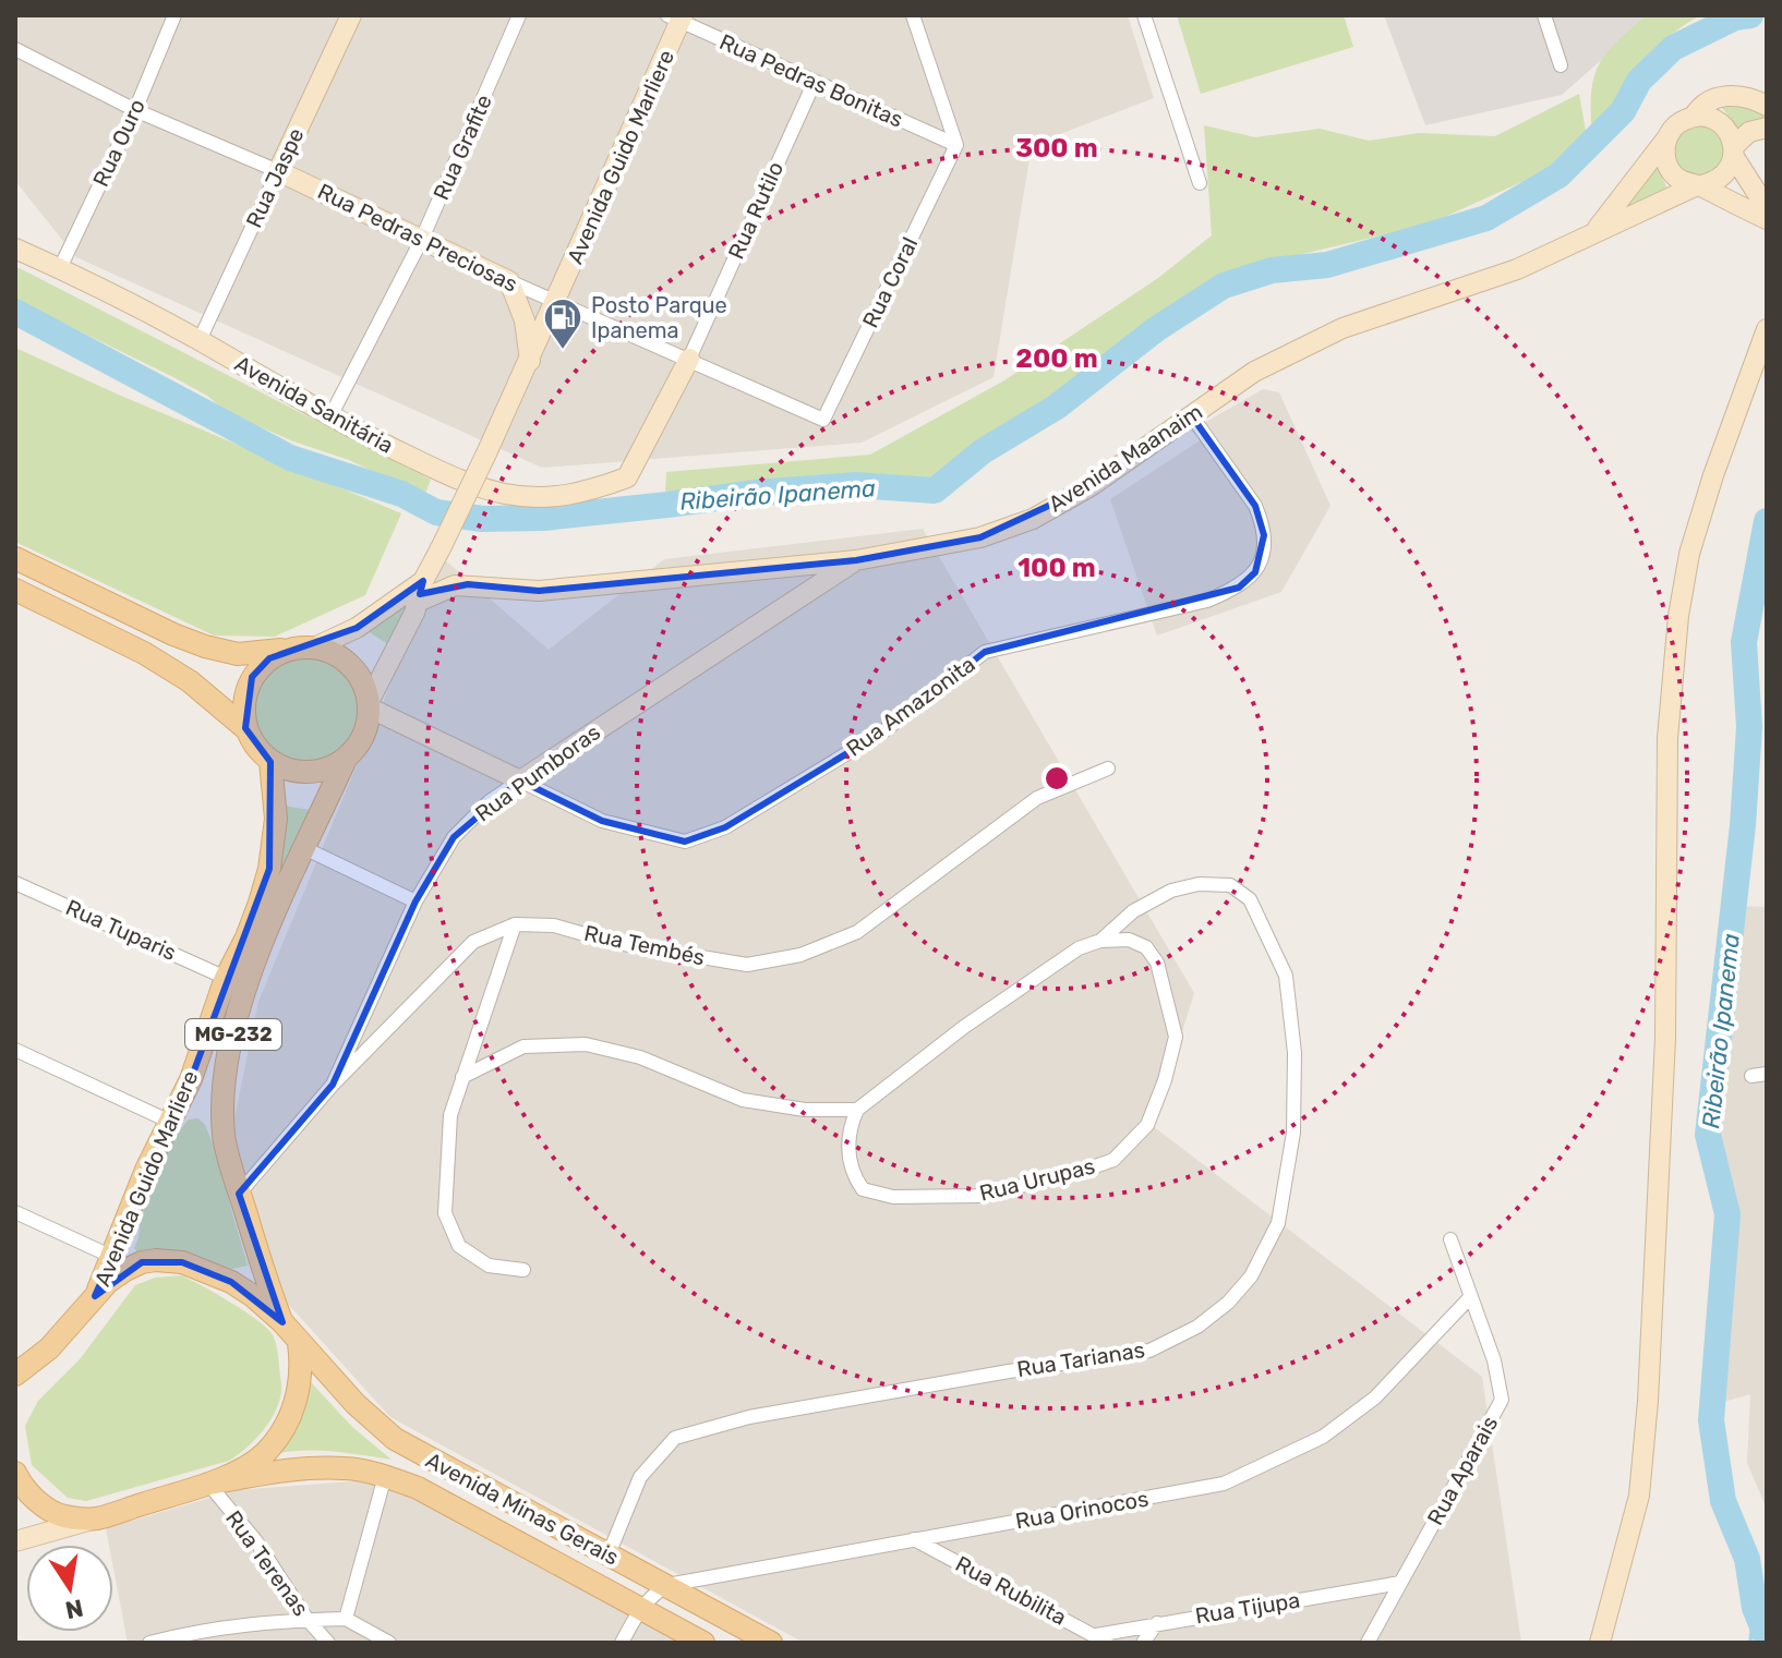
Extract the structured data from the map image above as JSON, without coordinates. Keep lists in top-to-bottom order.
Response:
{
  "streets": {
    "main road": [
      "Avenida Guido Marliere",
      "Rua Jaspe",
      "Rua Rutilo",
      "Rua Pedras Preciosas",
      "Avenida Sanitária",
      "Avenida Maanaim",
      "Rua Amazonita",
      "Rua Pumboras",
      "MG-232",
      "Avenida Minas Gerais"
    ],
    "street": [
      "Rua Pedras Bonitas",
      "Rua Ouro",
      "Rua Grafite",
      "Rua Coral",
      "Rua Tuparis",
      "Rua Tembés",
      "Rua Urupas",
      "Rua Tarianas",
      "Rua Aparais",
      "Rua Orinocos",
      "Rua Terenas",
      "Rua Rubilita",
      "Rua Tijupa"
    ]
  },
  "crossings": [
    ["Rua Pedras Bonitas", "Avenida Guido Marliere"],
    ["Rua Pedras Bonitas", "Rua Rutilo"],
    ["Rua Pedras Bonitas", "Rua Coral"],
    ["Rua Ouro", "Rua Pedras Preciosas"],
    ["Rua Ouro", "Avenida Sanitária"],
    ["Rua Grafite", "Rua Pedras Preciosas"],
    ["Rua Grafite", "Avenida Sanitária"],
    ["Avenida Guido Marliere", "Rua Pedras Preciosas"],
    ["Avenida Guido Marliere", "Avenida Maanaim"],
    ["Avenida Guido Marliere", "Rua Amazonita"],
    ["Avenida Guido Marliere", "Rua Tuparis"],
    ["Avenida Guido Marliere", "Rua Tembés"],
    ["Avenida Guido Marliere", "MG-232"],
    ["Rua Jaspe", "Rua Pedras Preciosas"],
    ["Rua Jaspe", "Avenida Sanitária"],
    ["Rua Rutilo", "Rua Pedras Preciosas"],
    ["Rua Rutilo", "Avenida Sanitária"],
    ["Rua Pedras Preciosas", "Rua Coral"],
    ["Avenida Maanaim", "Rua Amazonita"],
    ["Avenida Maanaim", "Rua Pumboras"],
    ["Rua Amazonita", "Rua Pumboras"],
    ["Rua Amazonita", "MG-232"],
    ["Rua Pumboras", "Rua Tembés"],
    ["MG-232", "Avenida Minas Gerais"],
    ["Rua Urupas", "Rua Tarianas"],
    ["Rua Tarianas", "Avenida Minas Gerais"],
    ["Rua Aparais", "Rua Orinocos"],
    ["Rua Aparais", "Rua Tijupa"],
    ["Avenida Minas Gerais", "Rua Orinocos"],
    ["Avenida Minas Gerais", "Rua Terenas"],
    ["Rua Orinocos", "Rua Rubilita"],
    ["Rua Rubilita", "Rua Tijupa"]
  ],
  "water": ["Ribeirão Ipanema"],
  "places": {
    "fuel station": ["Posto Parque Ipanema"]
  },
  "north": "bottom",
  "rings": ["300 m", "200 m", "100 m"]
}
